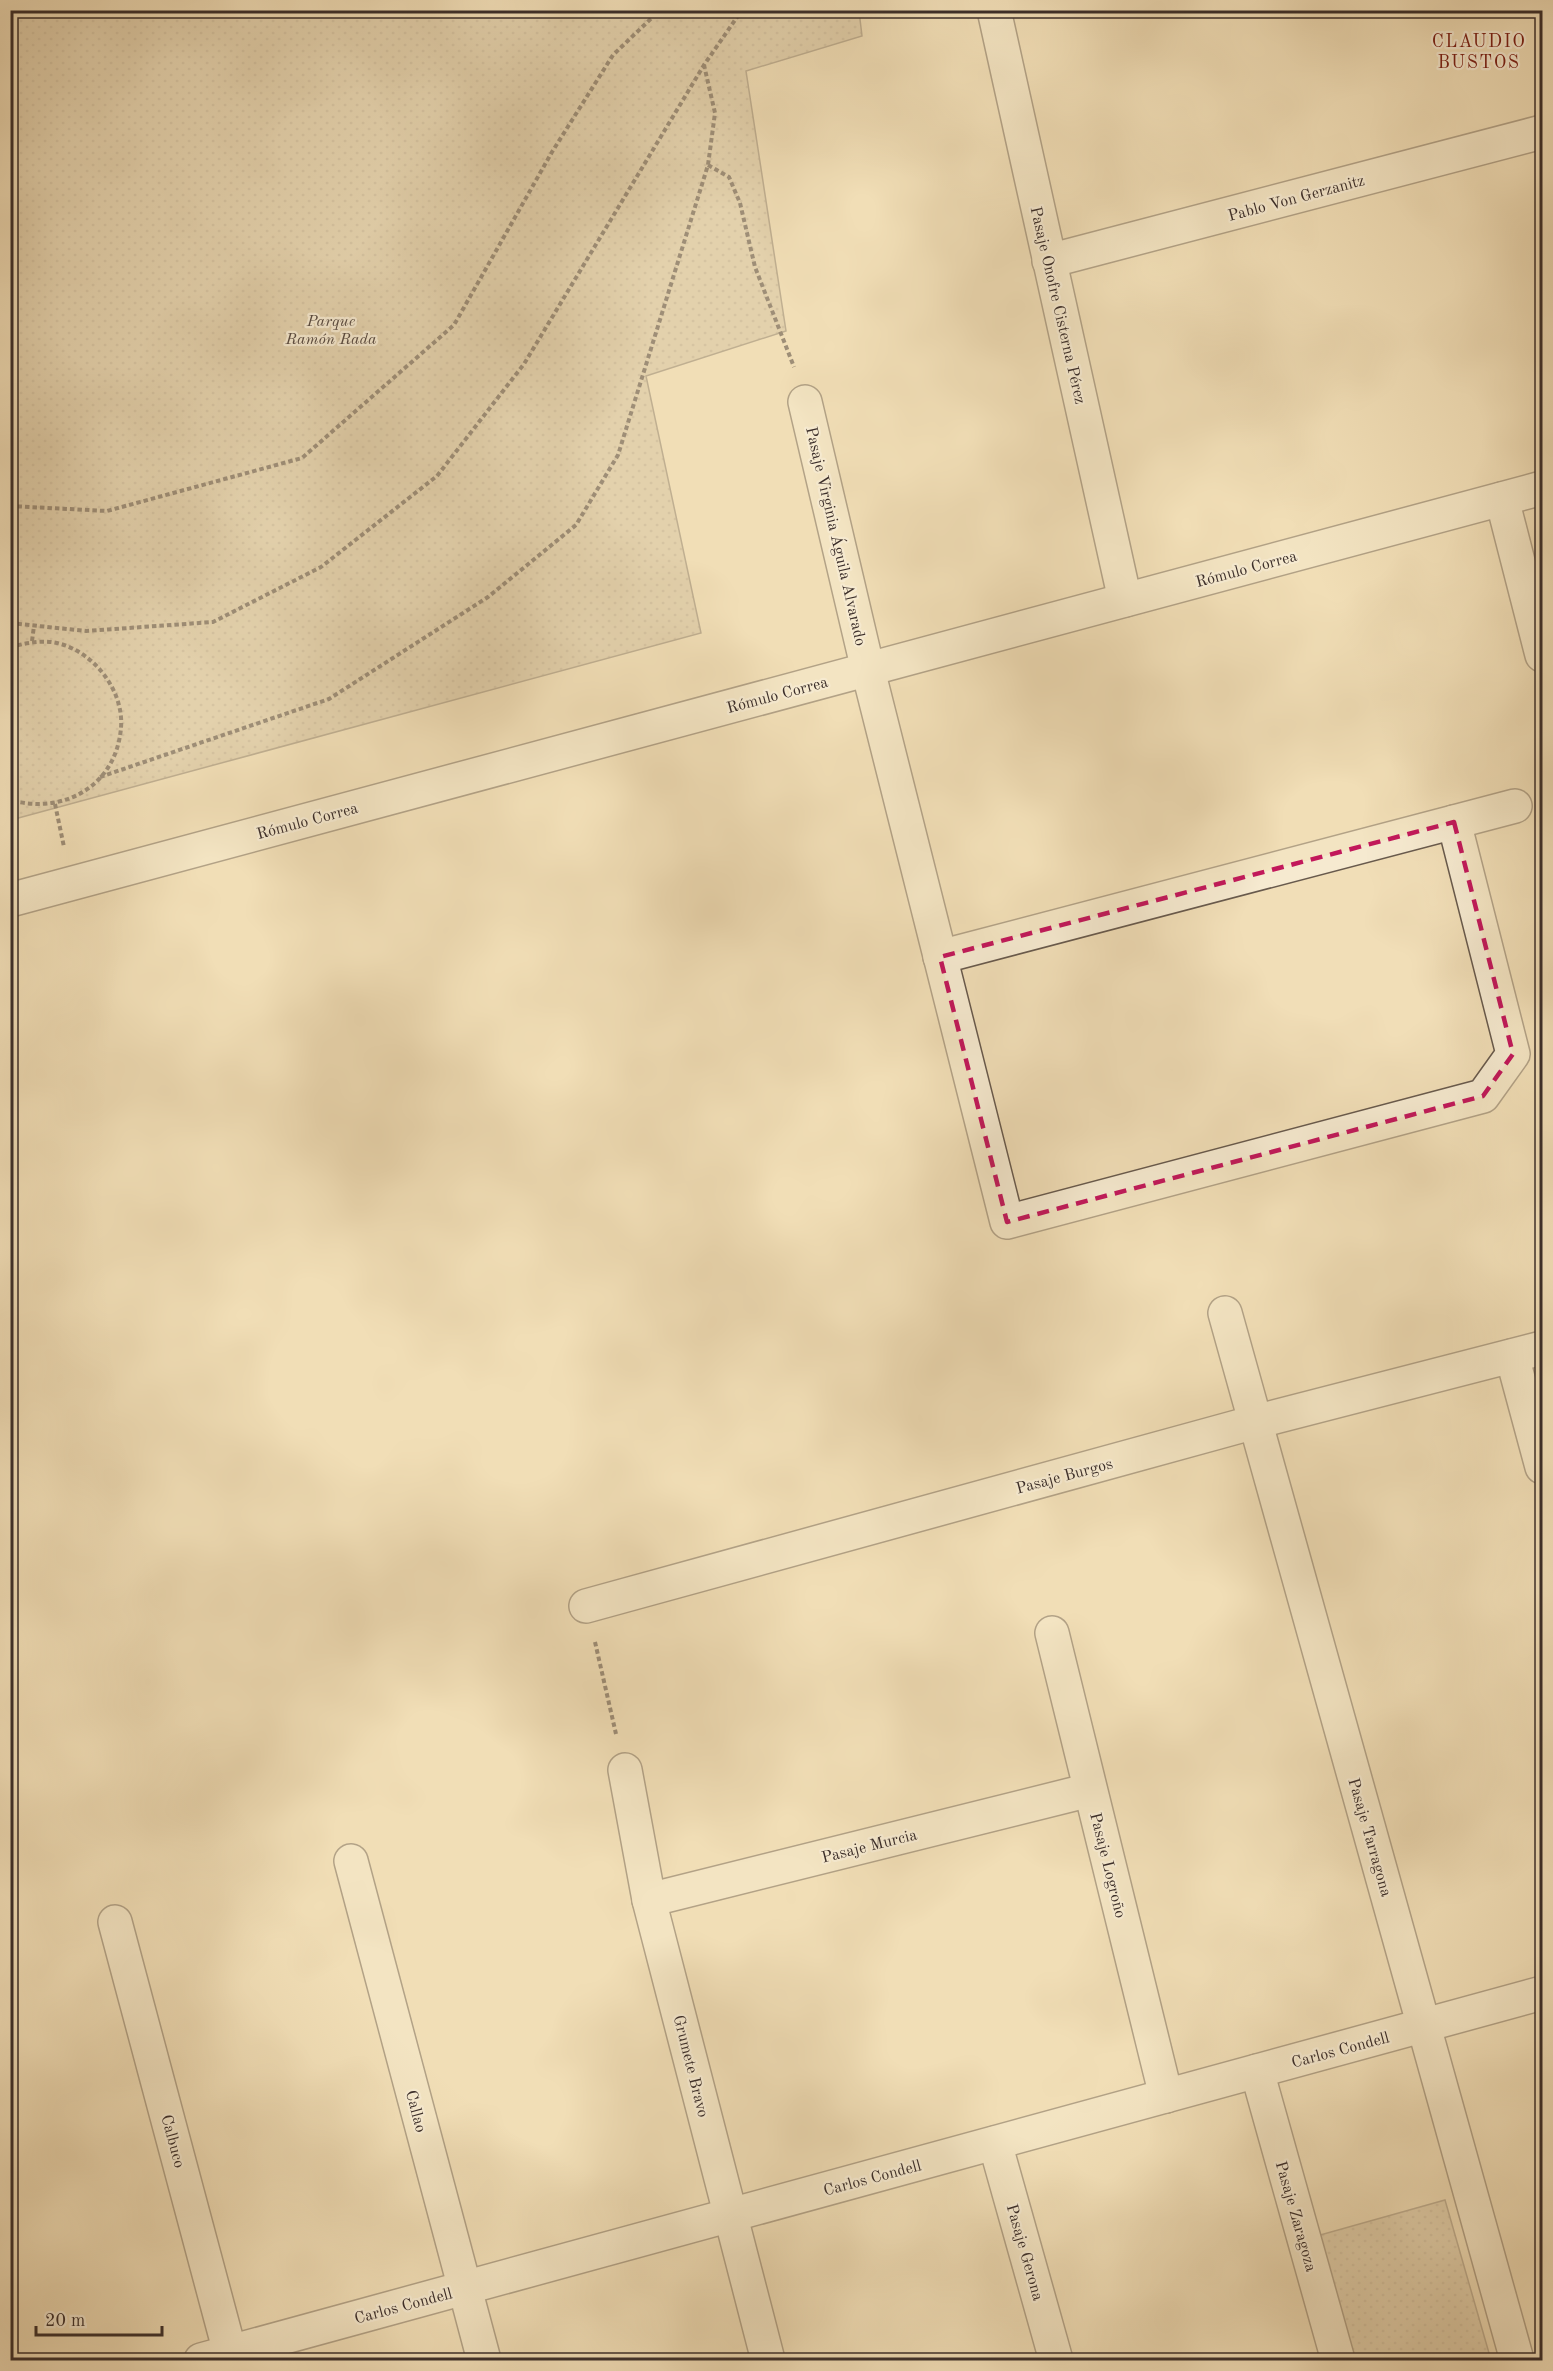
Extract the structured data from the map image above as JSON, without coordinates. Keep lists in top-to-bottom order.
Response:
{
  "streets": {
    "street": [
      "Pablo Von Gerzanitz",
      "Pasaje Onofre Cisterna Pérez",
      "Pasaje Virginia Águila Alvarado",
      "Rómulo Correa",
      "Pasaje Burgos",
      "Pasaje Tarragona",
      "Pasaje Murcia",
      "Pasaje Logroño",
      "Carlos Condell",
      "Grumete Bravo",
      "Callao",
      "Calbuco",
      "Pasaje Zaragoza",
      "Pasaje Gerona"
    ]
  },
  "crossings": [
    ["Pablo Von Gerzanitz", "Pasaje Onofre Cisterna Pérez"],
    ["Pasaje Onofre Cisterna Pérez", "Rómulo Correa"],
    ["Pasaje Virginia Águila Alvarado", "Rómulo Correa"],
    ["Pasaje Burgos", "Pasaje Tarragona"],
    ["Pasaje Tarragona", "Carlos Condell"],
    ["Pasaje Murcia", "Pasaje Logroño"],
    ["Pasaje Murcia", "Grumete Bravo"],
    ["Pasaje Logroño", "Carlos Condell"],
    ["Carlos Condell", "Grumete Bravo"],
    ["Carlos Condell", "Callao"],
    ["Carlos Condell", "Calbuco"],
    ["Carlos Condell", "Pasaje Zaragoza"],
    ["Carlos Condell", "Pasaje Gerona"]
  ],
  "districts": ["CLAUDIO BUSTOS"],
  "parks": ["Parque Ramón Rada"],
  "scale_bar": "20 m"
}
